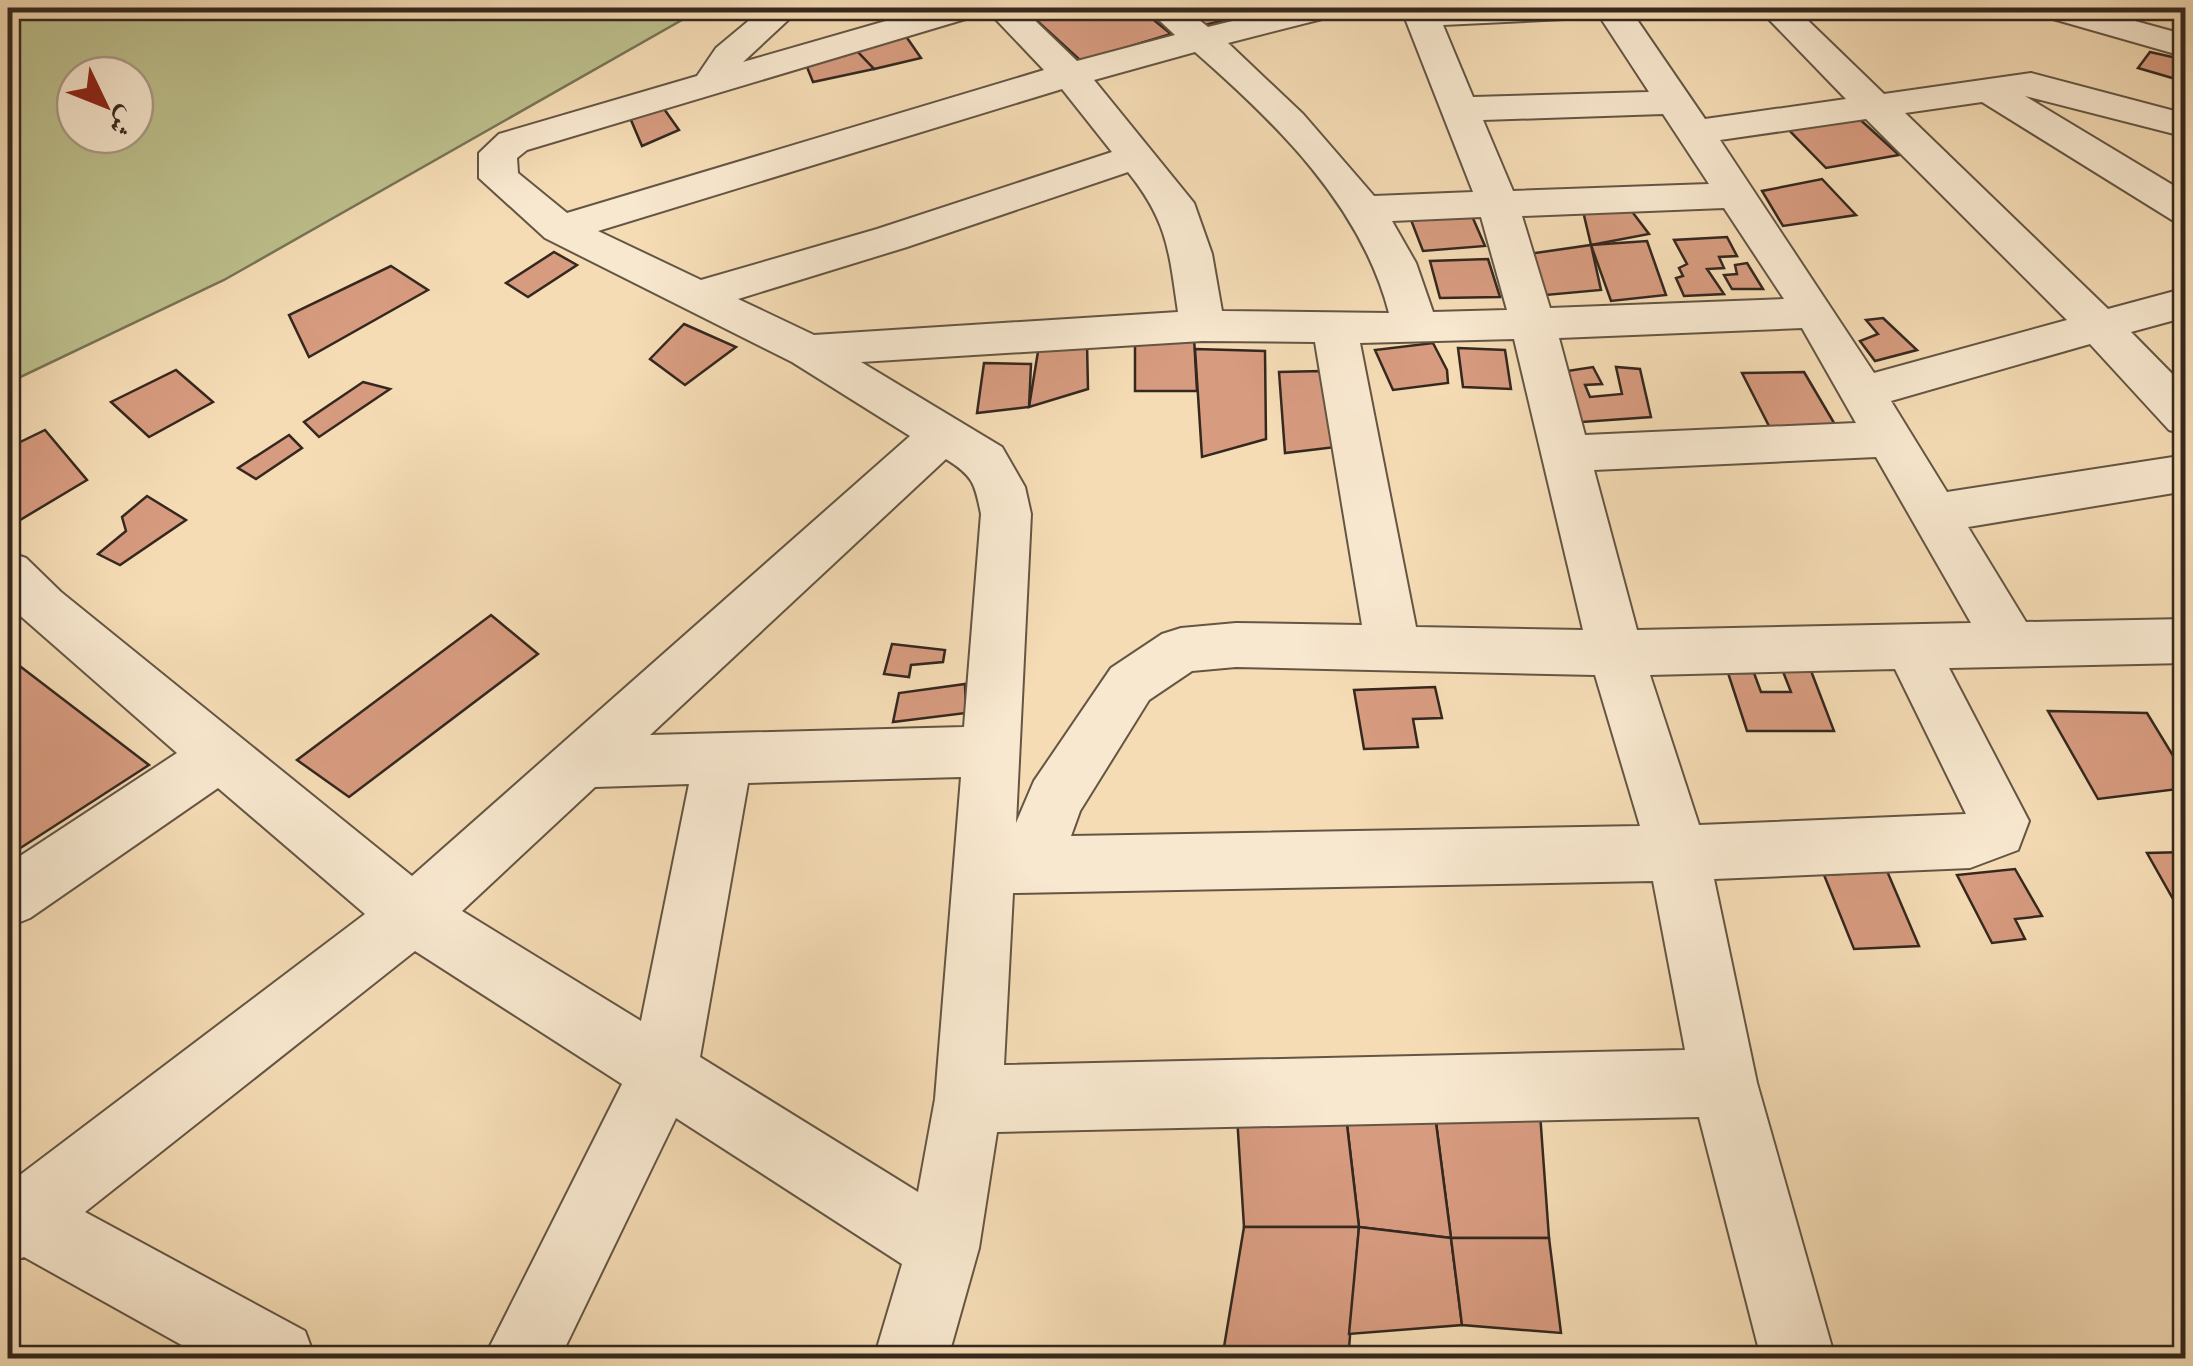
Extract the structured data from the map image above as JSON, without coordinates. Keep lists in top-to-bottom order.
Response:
{
  "north": "bottom right"
}
